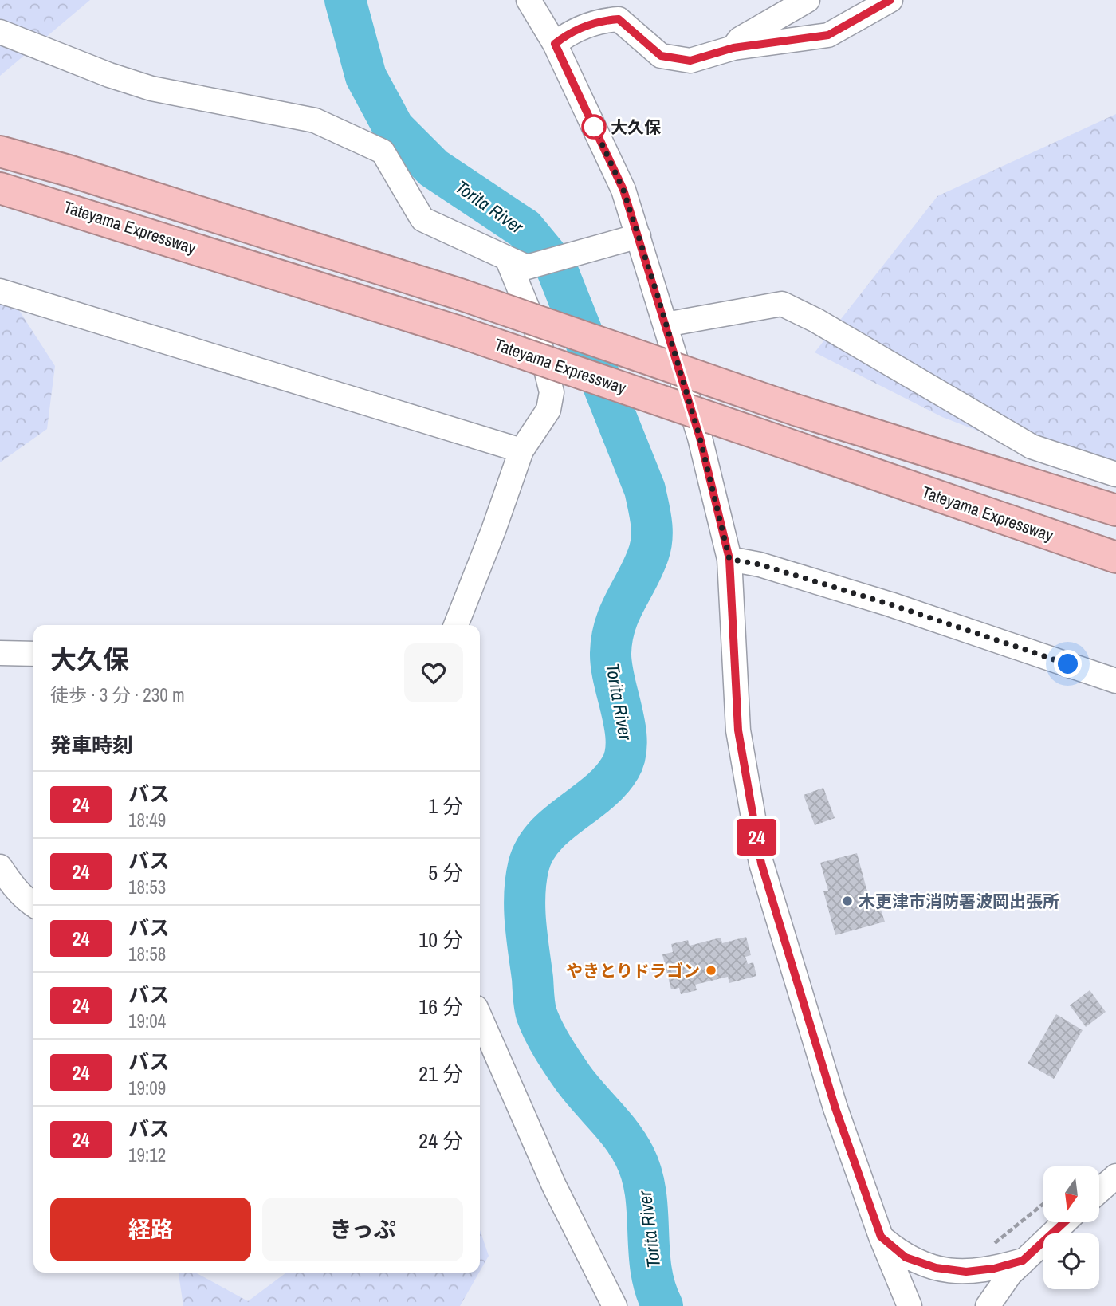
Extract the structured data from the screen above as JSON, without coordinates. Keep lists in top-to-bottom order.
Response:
{
  "streets": {
    "highway": ["Tateyama Expressway"]
  },
  "water": ["Torita River"],
  "places": ["大久保", "木更津市消防署波岡出張所", "やきとりドラゴン"],
  "lines": ["bus line 24"],
  "north": "bottom",
  "page": {
    "on_map": "24",
    "heading": [
      ["大久保", "徒歩 · 3 分 · 230 m"],
      "発車時刻"
    ],
    "list": [
      {
        "mark": "24",
        "name": "バス",
        "note": "18:49",
        "value": "1 分"
      },
      {
        "mark": "24",
        "name": "バス",
        "note": "18:53",
        "value": "5 分"
      },
      {
        "mark": "24",
        "name": "バス",
        "note": "18:58",
        "value": "10 分"
      },
      {
        "mark": "24",
        "name": "バス",
        "note": "19:04",
        "value": "16 分"
      },
      {
        "mark": "24",
        "name": "バス",
        "note": "19:09",
        "value": "21 分"
      },
      {
        "mark": "24",
        "name": "バス",
        "note": "19:12",
        "value": "24 分"
      }
    ],
    "buttons": ["経路", "きっぷ"]
  }
}
